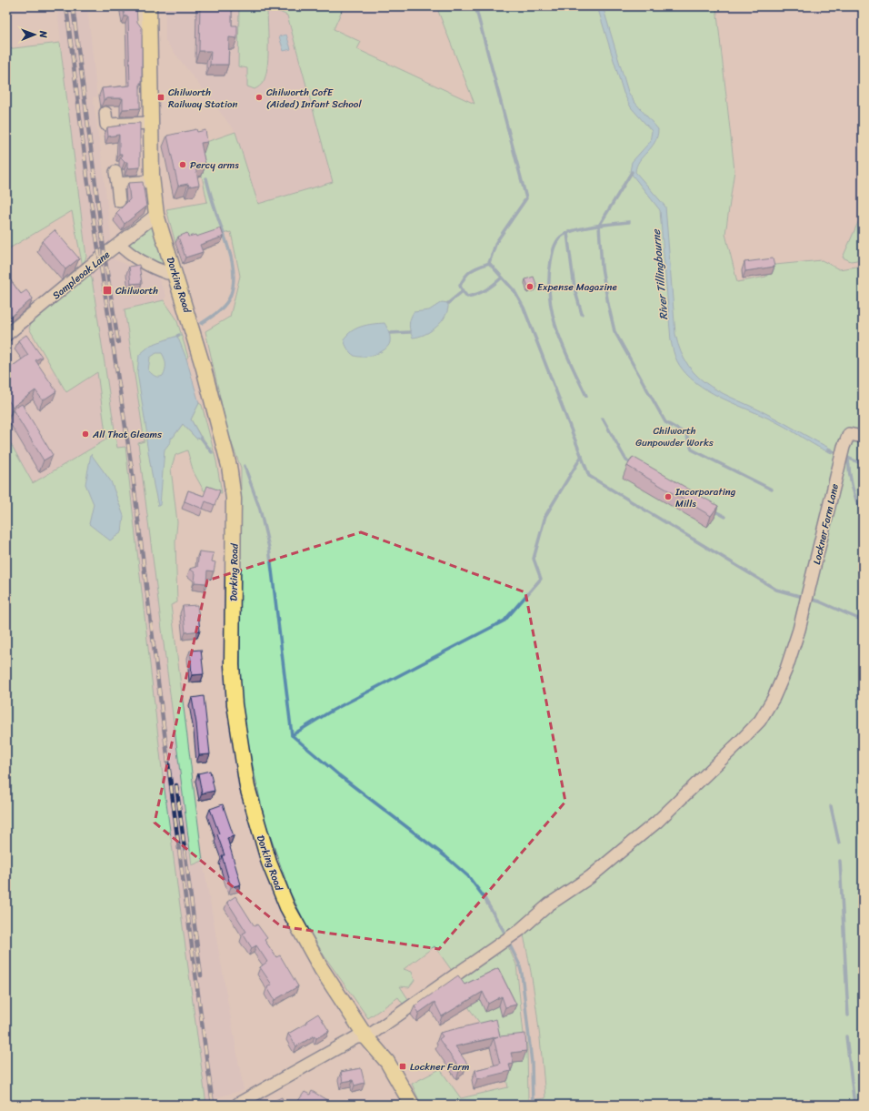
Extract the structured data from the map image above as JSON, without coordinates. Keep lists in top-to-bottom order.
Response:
{
  "streets": {
    "main road": ["Dorking Road"],
    "street": ["Sampleoak Lane", "Lockner Farm Lane"]
  },
  "crossings": [
    ["Sampleoak Lane", "Dorking Road"],
    ["Dorking Road", "Lockner Farm Lane"]
  ],
  "water": ["River Tillingbourne"],
  "parks": ["Chilworth Gunpowder Works"],
  "places": {
    "transit": ["Chilworth Railway Station", "Chilworth", "Lockner Farm"],
    "other": [
      "Chilworth CofE (Aided) Infant School",
      "Percy arms",
      "Expense Magazine",
      "All That Gleams",
      "Incorporating Mills"
    ]
  },
  "north": "right"
}
